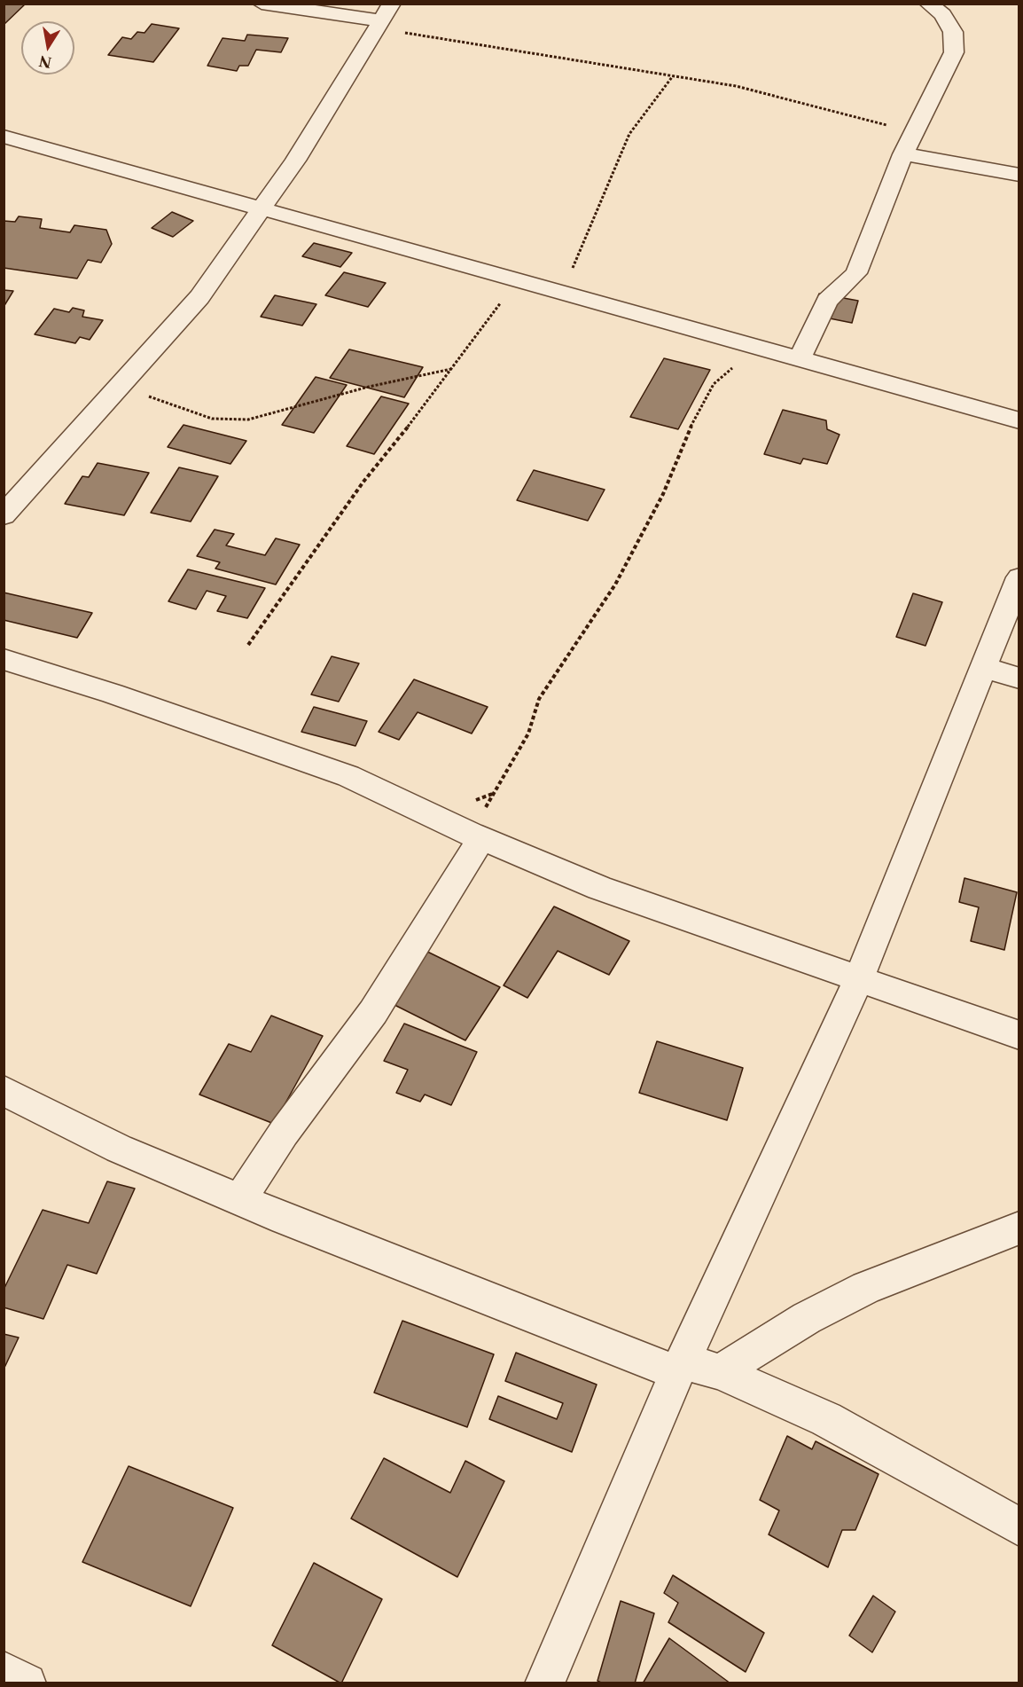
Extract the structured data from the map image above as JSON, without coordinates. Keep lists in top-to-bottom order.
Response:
{
  "north": "bottom"
}
